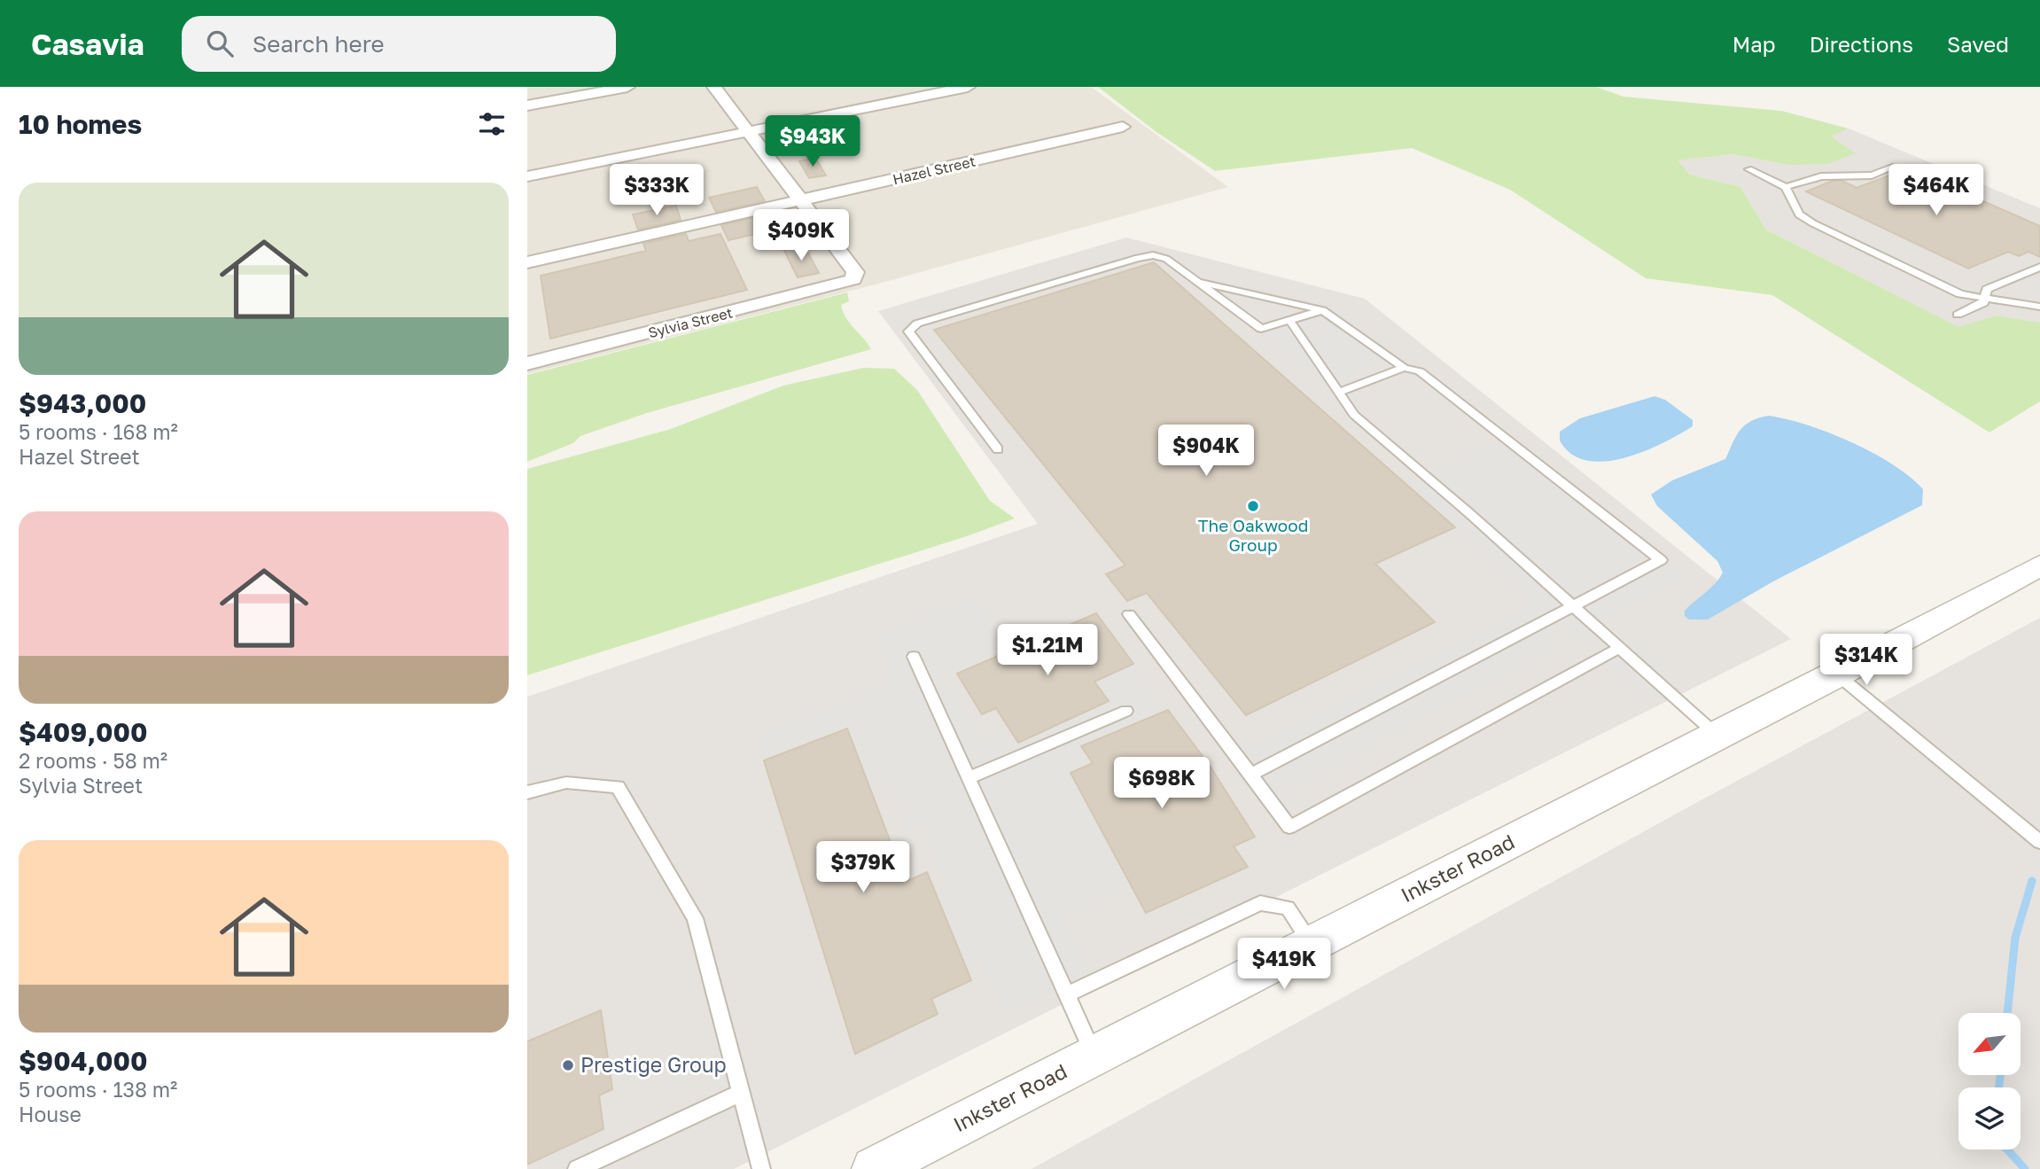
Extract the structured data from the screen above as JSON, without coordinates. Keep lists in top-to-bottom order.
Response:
{
  "streets": {
    "street": ["Hazel Street", "Sylvia Street", "Inkster Road"]
  },
  "crossings": [
    ["Hazel Street", "Sylvia Street"]
  ],
  "places": ["The Oakwood Group", "Prestige Group"],
  "north": "bottom left",
  "page": {
    "header": "Casavia",
    "search": "Search here",
    "nav": ["Map", "Directions", "Saved"],
    "heading": "10 homes",
    "price": [
      "$943K",
      "$333K",
      "$464K",
      "$409K",
      "$904K",
      "$1.21M",
      "$314K",
      "$698K",
      "$379K",
      "$419K"
    ],
    "list": [
      {
        "name": "$943,000",
        "note": "5 rooms · 168 m² · Hazel Street"
      },
      {
        "name": "$409,000",
        "note": "2 rooms · 58 m² · Sylvia Street"
      },
      {
        "name": "$904,000",
        "note": "5 rooms · 138 m² · House"
      }
    ]
  }
}
